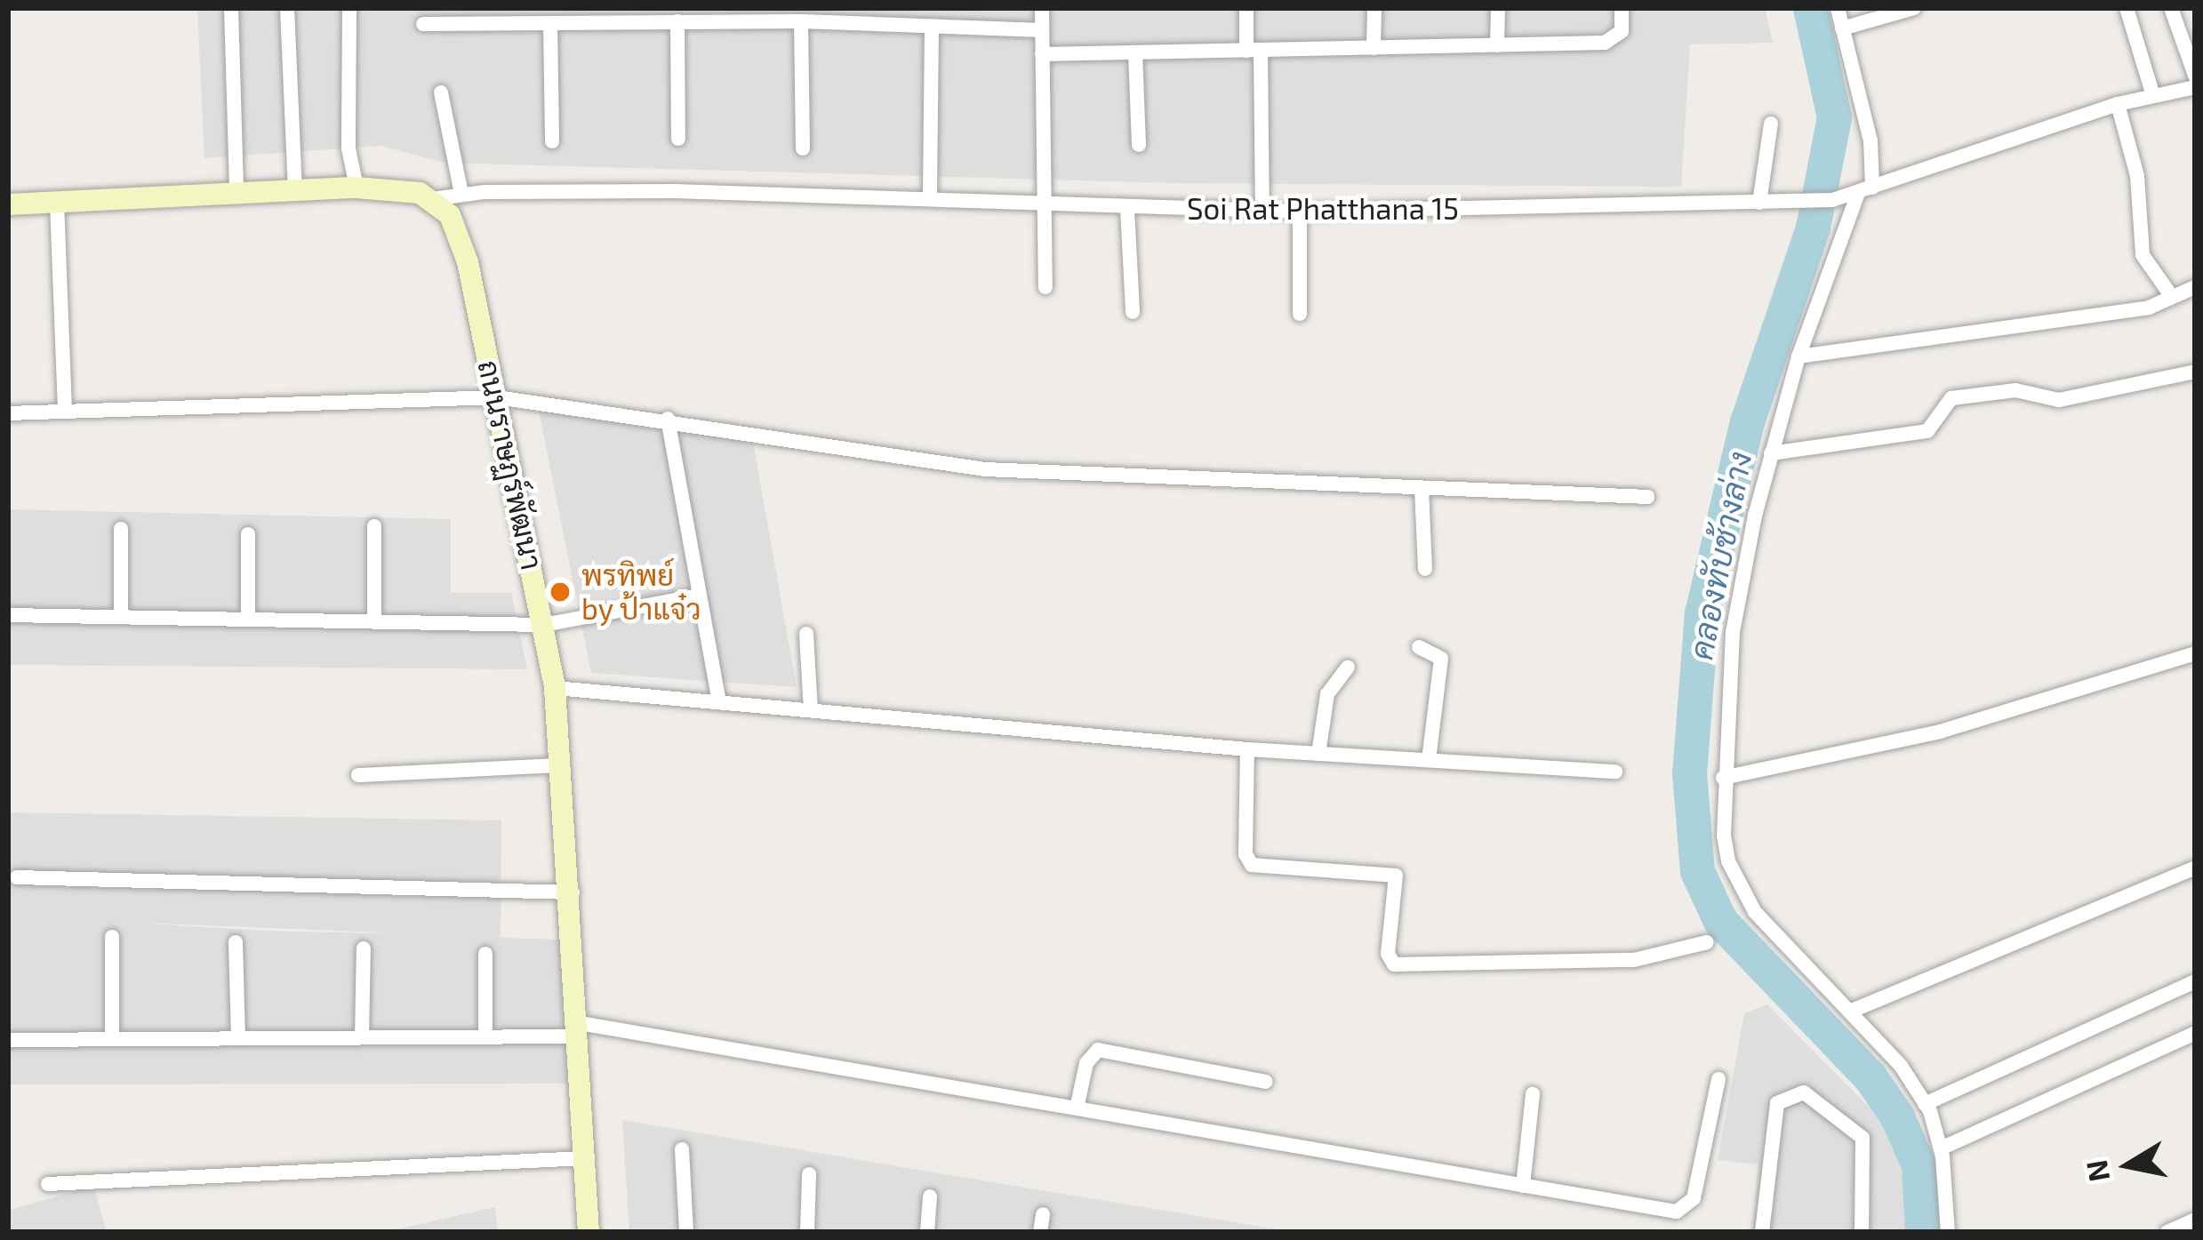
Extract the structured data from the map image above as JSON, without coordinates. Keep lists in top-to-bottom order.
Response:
{
  "streets": {
    "street": ["Soi Rat Phatthana 15", "ถนนราษฏร์พัฒนา"]
  },
  "crossings": [
    ["Soi Rat Phatthana 15", "ถนนราษฏร์พัฒนา"]
  ],
  "water": ["คลองทับช้างล่าง"],
  "places": ["พรทิพย์ by ป้าแจ๋ว"],
  "north": "left"
}
